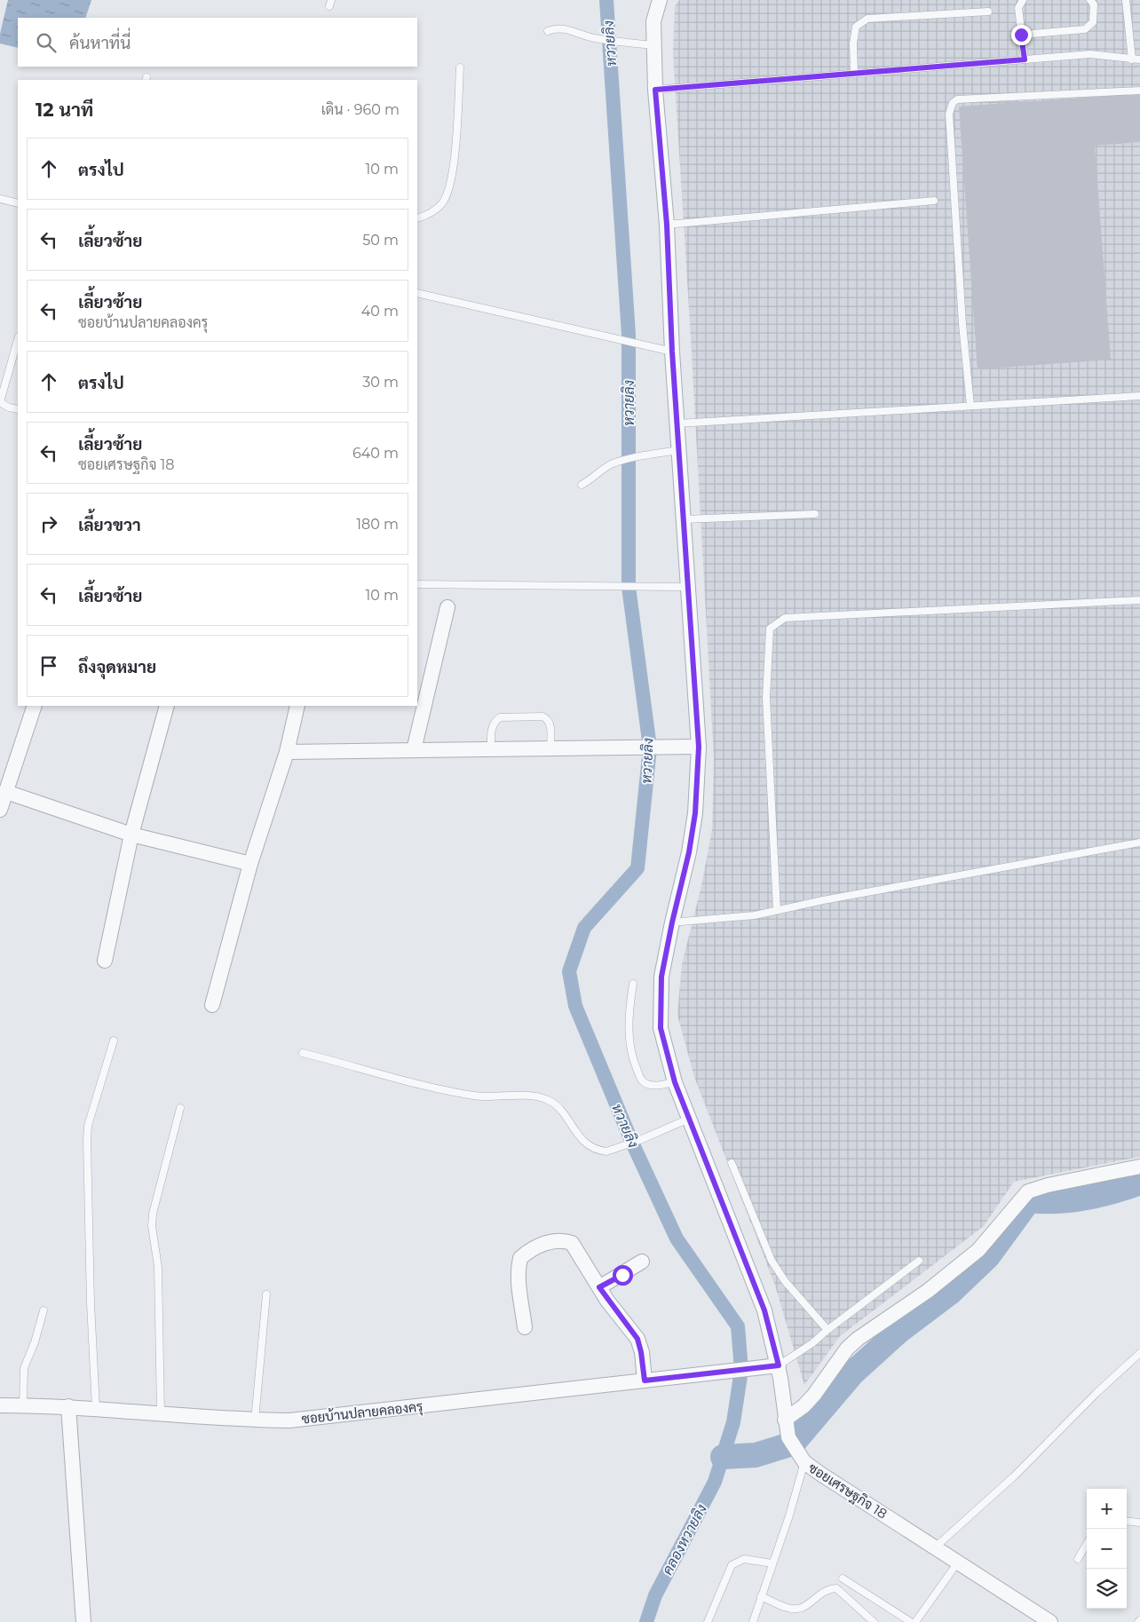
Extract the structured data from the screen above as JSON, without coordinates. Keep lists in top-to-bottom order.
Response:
{
  "streets": {
    "street": ["ซอยบ้านปลายคลองครุ", "ซอยเศรษฐกิจ 18"]
  },
  "crossings": [
    ["ซอยบ้านปลายคลองครุ", "ซอยเศรษฐกิจ 18"]
  ],
  "water": ["หวายลิง", "คลองหวายลิง"],
  "page": {
    "search": "ค้นหาที่นี่",
    "heading": ["12 นาที", "เดิน · 960 m"],
    "list": [
      ["ตรงไป", "10 m"],
      ["เลี้ยวซ้าย", "50 m"],
      ["เลี้ยวซ้าย", "ซอยบ้านปลายคลองครุ", "40 m"],
      ["ตรงไป", "30 m"],
      ["เลี้ยวซ้าย", "ซอยเศรษฐกิจ 18", "640 m"],
      ["เลี้ยวขวา", "180 m"],
      ["เลี้ยวซ้าย", "10 m"],
      "ถึงจุดหมาย"
    ],
    "map_buttons": ["+", "−"]
  }
}
